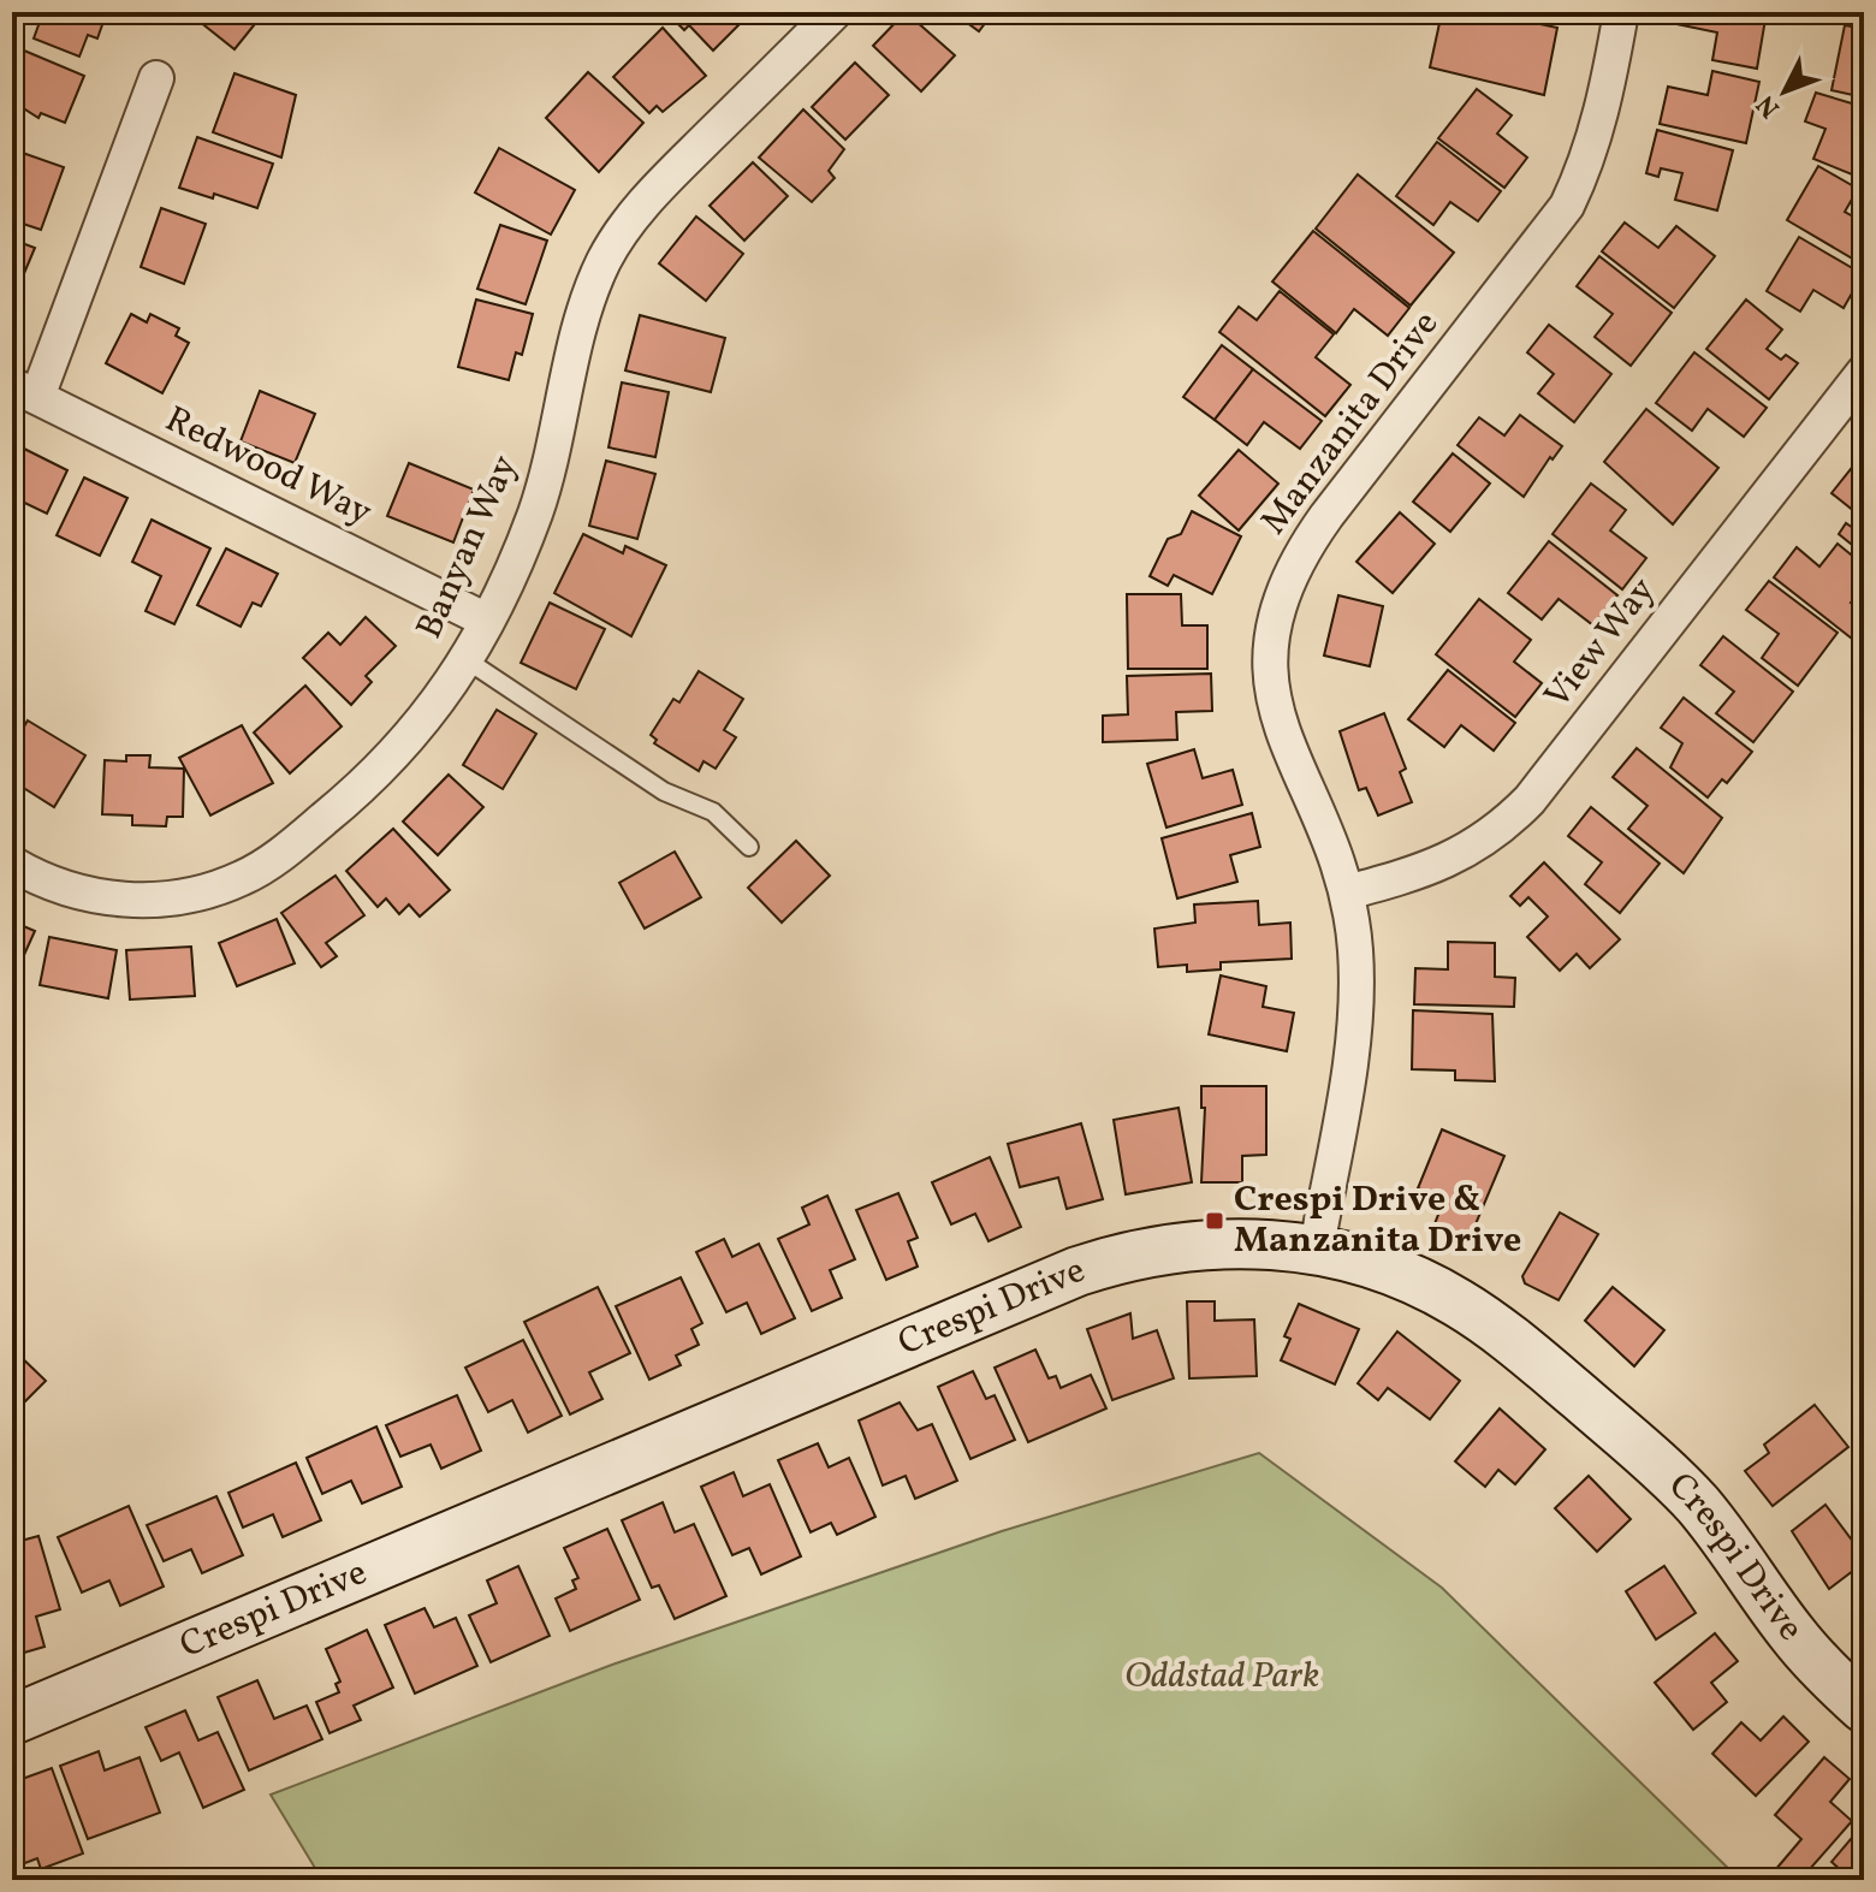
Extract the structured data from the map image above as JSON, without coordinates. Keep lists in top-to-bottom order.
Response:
{
  "streets": {
    "street": [
      "Manzanita Drive",
      "Redwood Way",
      "Banyan Way",
      "View Way",
      "Crespi Drive"
    ]
  },
  "crossings": [
    ["Manzanita Drive", "View Way"],
    ["Manzanita Drive", "Crespi Drive"],
    ["Redwood Way", "Banyan Way"]
  ],
  "parks": ["Oddstad Park"],
  "places": {
    "transit": ["Crespi Drive & Manzanita Drive"]
  },
  "north": "bottom left"
}
